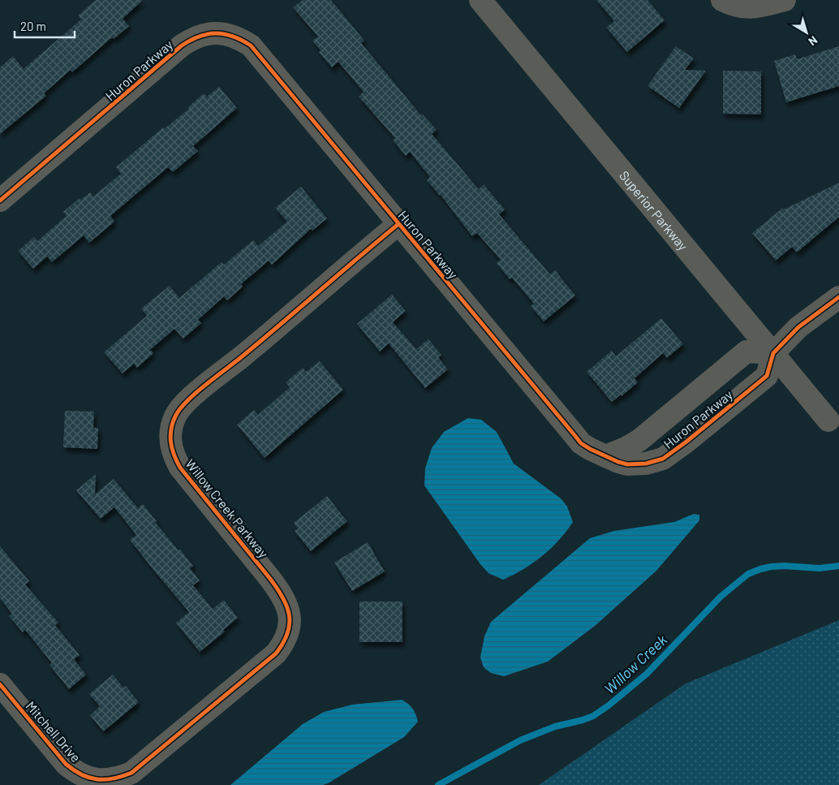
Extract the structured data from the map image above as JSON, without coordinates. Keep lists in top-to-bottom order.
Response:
{
  "streets": {
    "street": [
      "Huron Parkway",
      "Superior Parkway",
      "Willow Creek Parkway",
      "Mitchell Drive"
    ]
  },
  "crossings": [
    ["Huron Parkway", "Superior Parkway"],
    ["Huron Parkway", "Willow Creek Parkway"],
    ["Willow Creek Parkway", "Mitchell Drive"]
  ],
  "water": ["Willow Creek"],
  "scale_bar": "20 m",
  "north": "bottom right"
}
